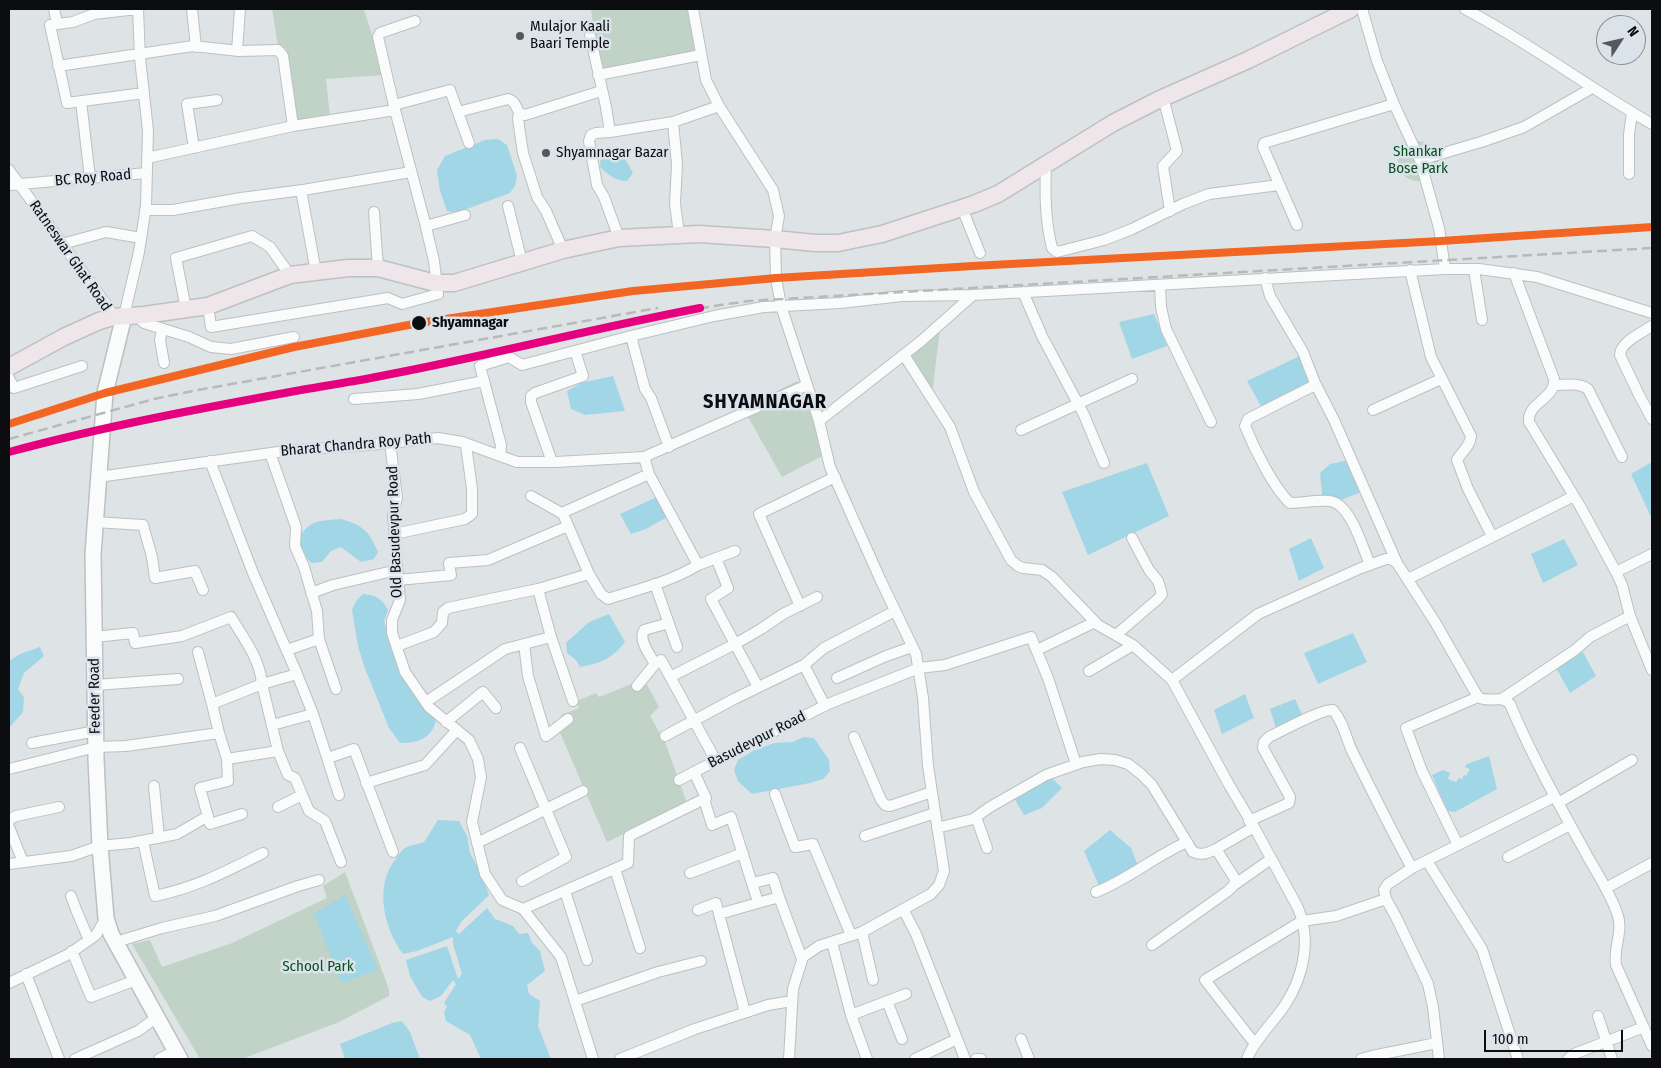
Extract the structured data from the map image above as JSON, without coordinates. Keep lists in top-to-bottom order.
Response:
{
  "streets": {
    "street": [
      "BC Roy Road",
      "Ratneswar Ghat Road",
      "Bharat Chandra Roy Path",
      "Old Basudevpur Road",
      "Feeder Road",
      "Basudevpur Road"
    ]
  },
  "crossings": [
    ["BC Roy Road", "Ratneswar Ghat Road"],
    ["Ratneswar Ghat Road", "Feeder Road"],
    ["Bharat Chandra Roy Path", "Old Basudevpur Road"],
    ["Bharat Chandra Roy Path", "Feeder Road"]
  ],
  "districts": ["SHYAMNAGAR"],
  "parks": ["Shankar Bose Park", "School Park"],
  "places": ["Mulajor Kaali Baari Temple", "Shyamnagar Bazar", "Shyamnagar"],
  "scale_bar": "100 m",
  "north": "top right"
}
